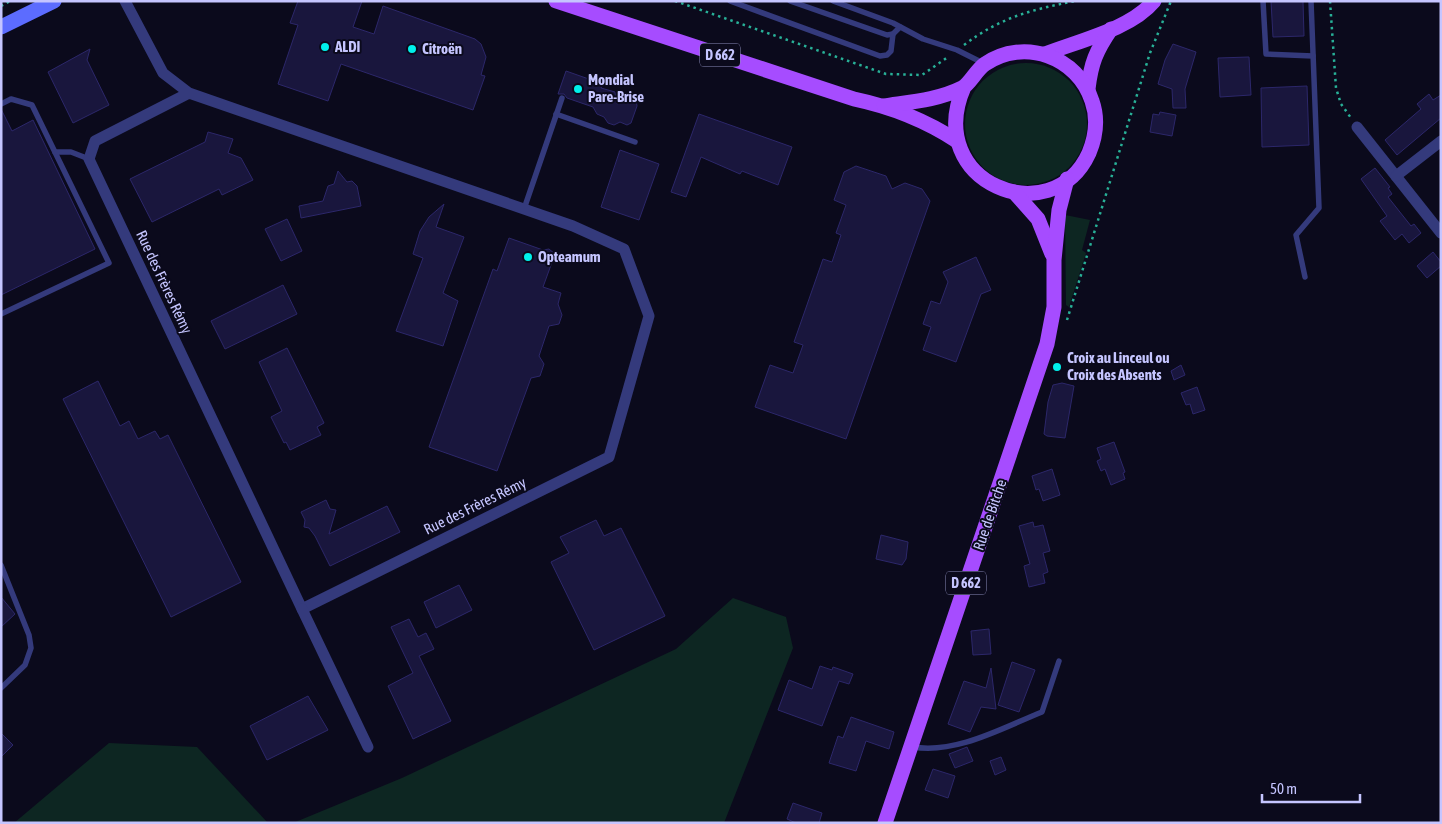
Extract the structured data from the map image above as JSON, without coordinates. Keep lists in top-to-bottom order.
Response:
{
  "streets": {
    "main road": ["D 662", "Rue de Bitche"],
    "street": ["Rue des Frères Rémy"]
  },
  "crossings": [
    ["D 662", "Rue de Bitche"]
  ],
  "places": [
    "ALDI",
    "Citroën",
    "Mondial Pare-Brise",
    "Opteamum",
    "Croix au Linceul ou Croix des Absents"
  ],
  "scale_bar": "50 m"
}
